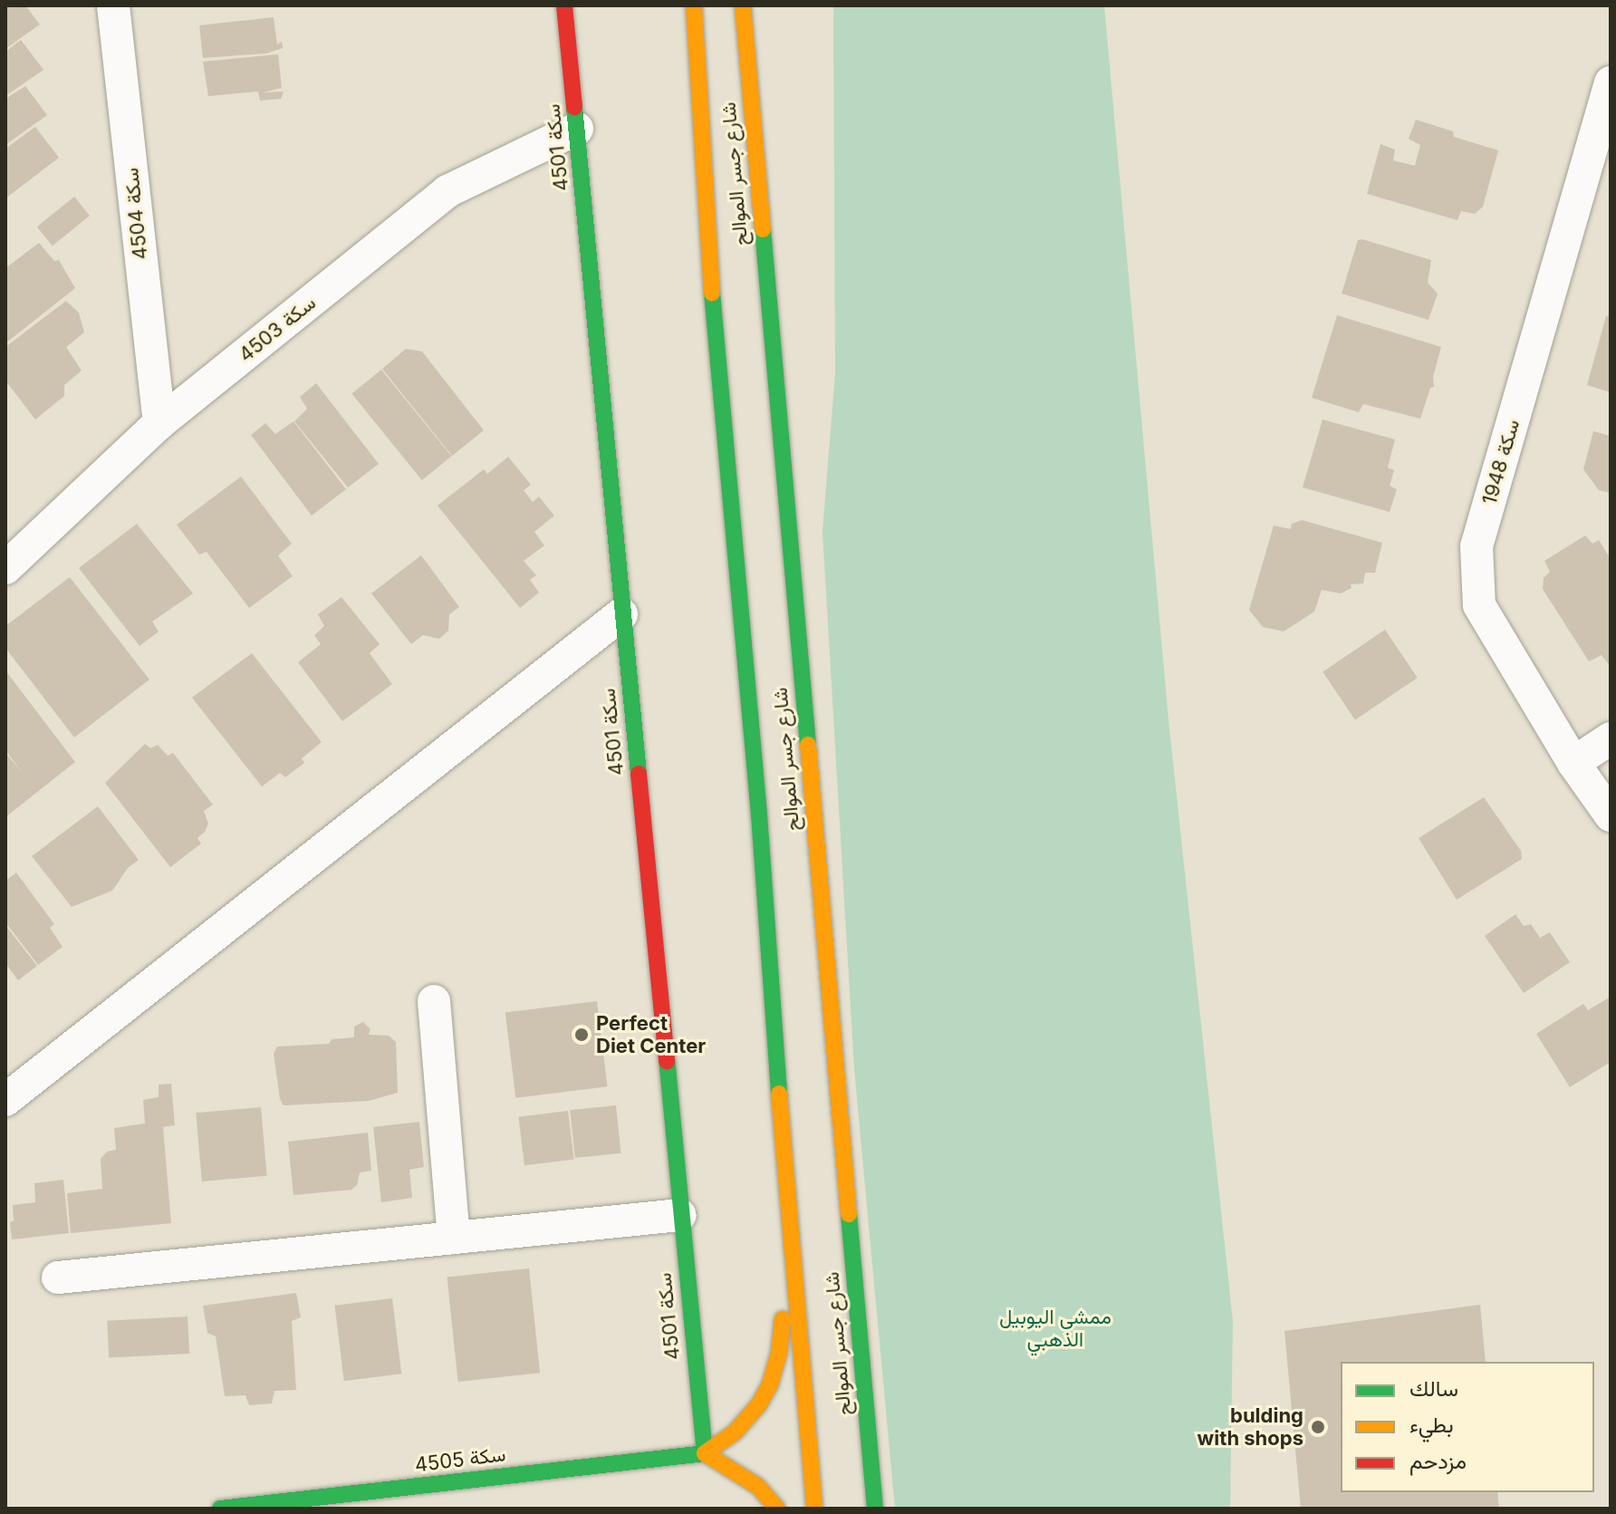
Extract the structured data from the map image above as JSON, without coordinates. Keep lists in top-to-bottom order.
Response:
{
  "streets": {
    "main road": ["سكة 4501", "شارع جسر الموالح", "سكة 4505"],
    "street": ["سكة 4504", "سكة 4503", "سكة 1948"]
  },
  "crossings": [
    ["سكة 4501", "سكة 4503"],
    ["سكة 4501", "سكة 4505"],
    ["سكة 4504", "سكة 4503"]
  ],
  "parks": ["ممشى اليوبيل الذهبي"],
  "places": ["Perfect Diet Center", "bulding with shops"],
  "legend": ["سالك", "بطيء", "مزدحم"]
}
